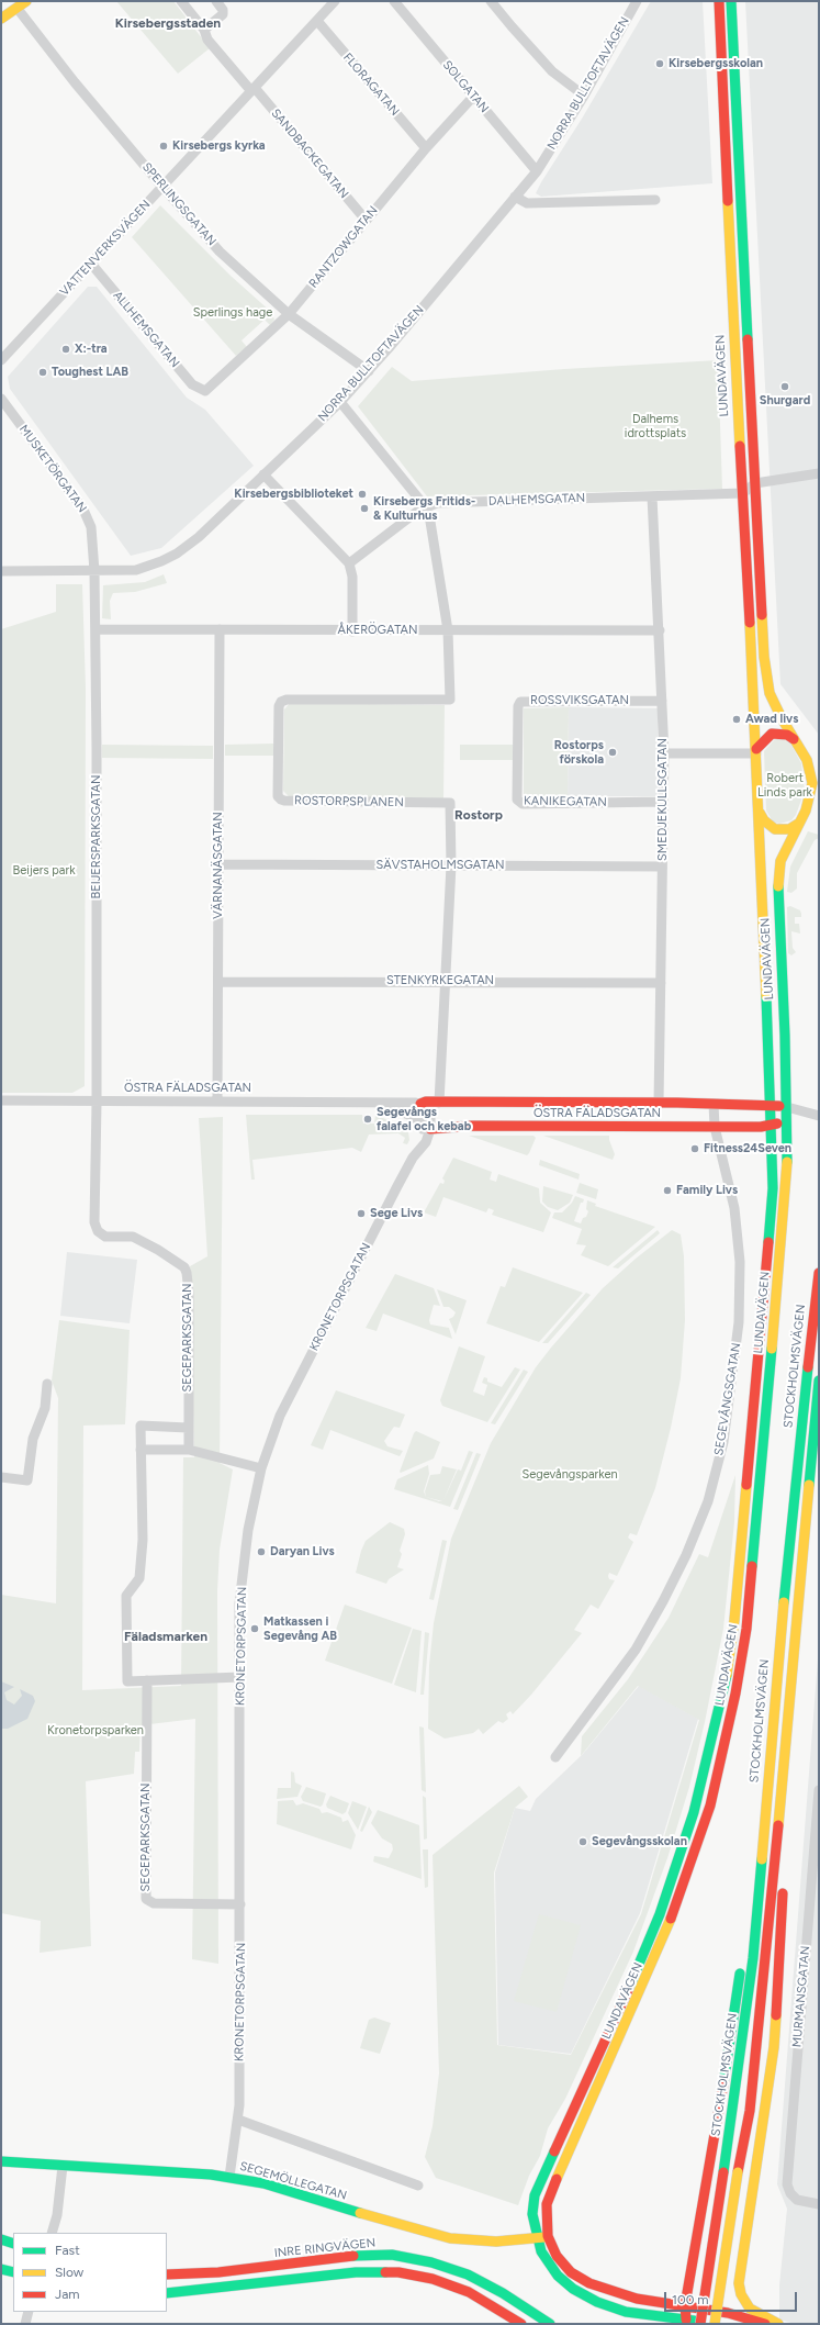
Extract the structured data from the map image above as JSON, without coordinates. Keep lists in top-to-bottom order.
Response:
{
  "streets": {
    "main road": [
      "LUNDAVÄGEN",
      "ÖSTRA FÄLADSGATAN",
      "STOCKHOLMSVÄGEN",
      "SEGEMÖLLEGATAN",
      "INRE RINGVÄGEN"
    ],
    "street": [
      "NORRA BULLTOFTAVÄGEN",
      "FLORAGATAN",
      "SOLGATAN",
      "SANDBACKEGATAN",
      "SPERLINGSGATAN",
      "RANTZOWGATAN",
      "VATTENVERKSVÄGEN",
      "ALLHEMSGATAN",
      "MUSKETÖRGATAN",
      "DALHEMSGATAN",
      "ÅKERÖGATAN",
      "ROSSVIKSGATAN",
      "SMEDJEKULLSGATAN",
      "ROSTORPSPLANEN",
      "KANIKEGATAN",
      "BEIJERSPARKSGATAN",
      "VÄRNANÄSGATAN",
      "SÄVSTAHOLMSGATAN",
      "STENKYRKEGATAN",
      "KRONETORPSGATAN",
      "SEGEPARKSGATAN",
      "SEGEVÅNGSGATAN",
      "MURMANSGATAN"
    ]
  },
  "crossings": [
    ["NORRA BULLTOFTAVÄGEN", "SOLGATAN"],
    ["NORRA BULLTOFTAVÄGEN", "SPERLINGSGATAN"],
    ["NORRA BULLTOFTAVÄGEN", "MUSKETÖRGATAN"],
    ["NORRA BULLTOFTAVÄGEN", "BEIJERSPARKSGATAN"],
    ["FLORAGATAN", "RANTZOWGATAN"],
    ["FLORAGATAN", "VATTENVERKSVÄGEN"],
    ["SOLGATAN", "RANTZOWGATAN"],
    ["SANDBACKEGATAN", "RANTZOWGATAN"],
    ["SANDBACKEGATAN", "VATTENVERKSVÄGEN"],
    ["SPERLINGSGATAN", "RANTZOWGATAN"],
    ["SPERLINGSGATAN", "VATTENVERKSVÄGEN"],
    ["RANTZOWGATAN", "ALLHEMSGATAN"],
    ["VATTENVERKSVÄGEN", "ALLHEMSGATAN"],
    ["LUNDAVÄGEN", "DALHEMSGATAN"],
    ["LUNDAVÄGEN", "ÖSTRA FÄLADSGATAN"],
    ["LUNDAVÄGEN", "SEGEMÖLLEGATAN"],
    ["MUSKETÖRGATAN", "BEIJERSPARKSGATAN"],
    ["DALHEMSGATAN", "SMEDJEKULLSGATAN"],
    ["ÅKERÖGATAN", "SMEDJEKULLSGATAN"],
    ["ÅKERÖGATAN", "ROSTORPSPLANEN"],
    ["ÅKERÖGATAN", "BEIJERSPARKSGATAN"],
    ["ÅKERÖGATAN", "VÄRNANÄSGATAN"],
    ["ROSSVIKSGATAN", "SMEDJEKULLSGATAN"],
    ["ROSSVIKSGATAN", "KANIKEGATAN"],
    ["SMEDJEKULLSGATAN", "KANIKEGATAN"],
    ["SMEDJEKULLSGATAN", "SÄVSTAHOLMSGATAN"],
    ["SMEDJEKULLSGATAN", "STENKYRKEGATAN"],
    ["SMEDJEKULLSGATAN", "ÖSTRA FÄLADSGATAN"],
    ["ROSTORPSPLANEN", "SÄVSTAHOLMSGATAN"],
    ["BEIJERSPARKSGATAN", "ÖSTRA FÄLADSGATAN"],
    ["BEIJERSPARKSGATAN", "SEGEPARKSGATAN"],
    ["VÄRNANÄSGATAN", "SÄVSTAHOLMSGATAN"],
    ["VÄRNANÄSGATAN", "STENKYRKEGATAN"],
    ["VÄRNANÄSGATAN", "ÖSTRA FÄLADSGATAN"],
    ["ÖSTRA FÄLADSGATAN", "KRONETORPSGATAN"],
    ["ÖSTRA FÄLADSGATAN", "SEGEPARKSGATAN"],
    ["ÖSTRA FÄLADSGATAN", "SEGEVÅNGSGATAN"],
    ["KRONETORPSGATAN", "SEGEPARKSGATAN"],
    ["KRONETORPSGATAN", "SEGEMÖLLEGATAN"]
  ],
  "districts": ["Kirsebergsstaden", "Rostorp", "Fäladsmarken"],
  "parks": [
    "Sperlings hage",
    "Dalhems idrottsplats",
    "Robert Linds park",
    "Beijers park",
    "Segevångsparken",
    "Kronetorpsparken"
  ],
  "places": [
    "Kirsebergsskolan",
    "Kirsebergs kyrka",
    "X:-tra",
    "Toughest LAB",
    "Shurgard",
    "Kirsebergsbiblioteket",
    "Kirsebergs Fritids- & Kulturhus",
    "Awad livs",
    "Rostorps förskola",
    "Segevångs falafel och kebab",
    "Fitness24Seven",
    "Family Livs",
    "Sege Livs",
    "Daryan Livs",
    "Matkassen i Segevång AB",
    "Segevångsskolan"
  ],
  "legend": ["Fast", "Slow", "Jam"],
  "scale_bar": "100 m"
}
